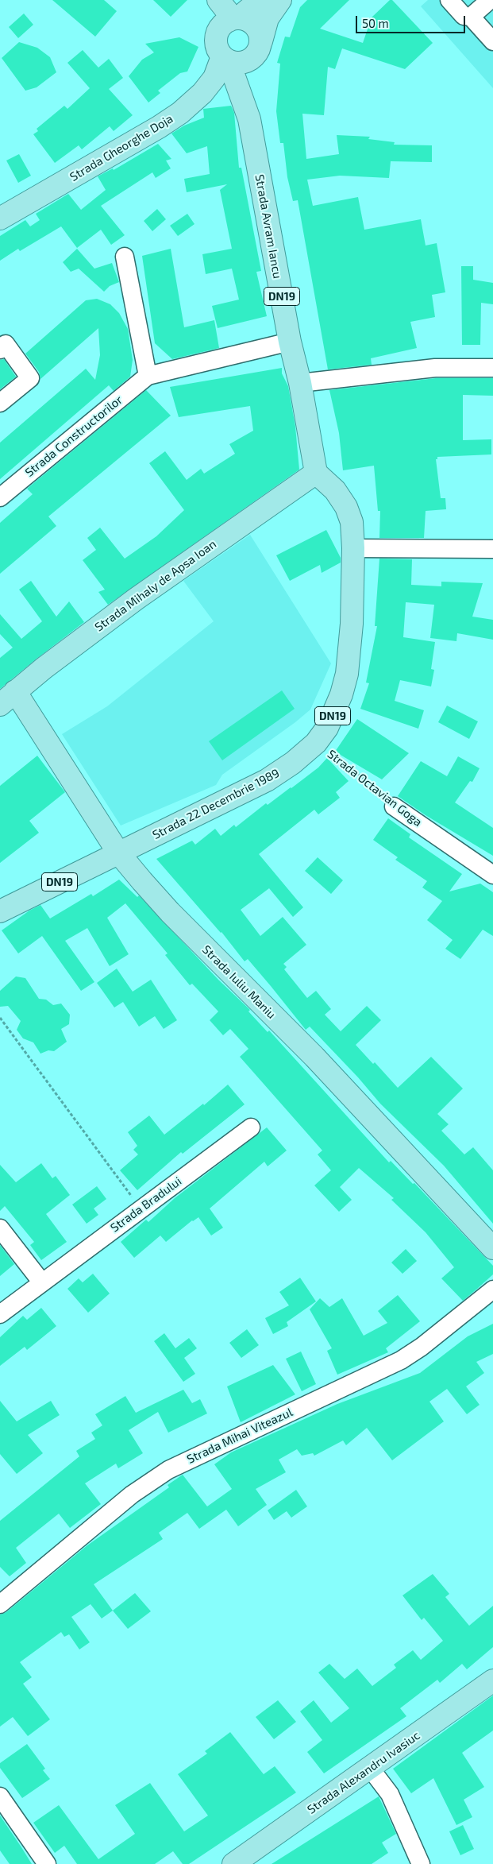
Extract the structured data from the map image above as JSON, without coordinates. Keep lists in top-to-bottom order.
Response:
{
  "streets": {
    "main road": [
      "Strada Gheorghe Doja",
      "Strada Avram Iancu",
      "DN19",
      "Strada Mihaly de Apsa Ioan",
      "Strada 22 Decembrie 1989",
      "Strada Iuliu Maniu",
      "Strada Alexandru Ivasiuc"
    ],
    "street": [
      "Strada Constructorilor",
      "Strada Octavian Goga",
      "Strada Bradului",
      "Strada Mihai Viteazul"
    ]
  },
  "crossings": [
    ["Strada Gheorghe Doja", "Strada Avram Iancu"],
    ["Strada Gheorghe Doja", "DN19"],
    ["Strada Avram Iancu", "DN19"],
    ["Strada Avram Iancu", "Strada Constructorilor"],
    ["Strada Avram Iancu", "Strada Mihaly de Apsa Ioan"],
    ["Strada Avram Iancu", "Strada 22 Decembrie 1989"],
    ["Strada Mihaly de Apsa Ioan", "Strada 22 Decembrie 1989"],
    ["Strada Mihaly de Apsa Ioan", "Strada Iuliu Maniu"],
    ["Strada Octavian Goga", "Strada 22 Decembrie 1989"],
    ["Strada 22 Decembrie 1989", "Strada Iuliu Maniu"]
  ],
  "scale_bar": "50 m"
}
